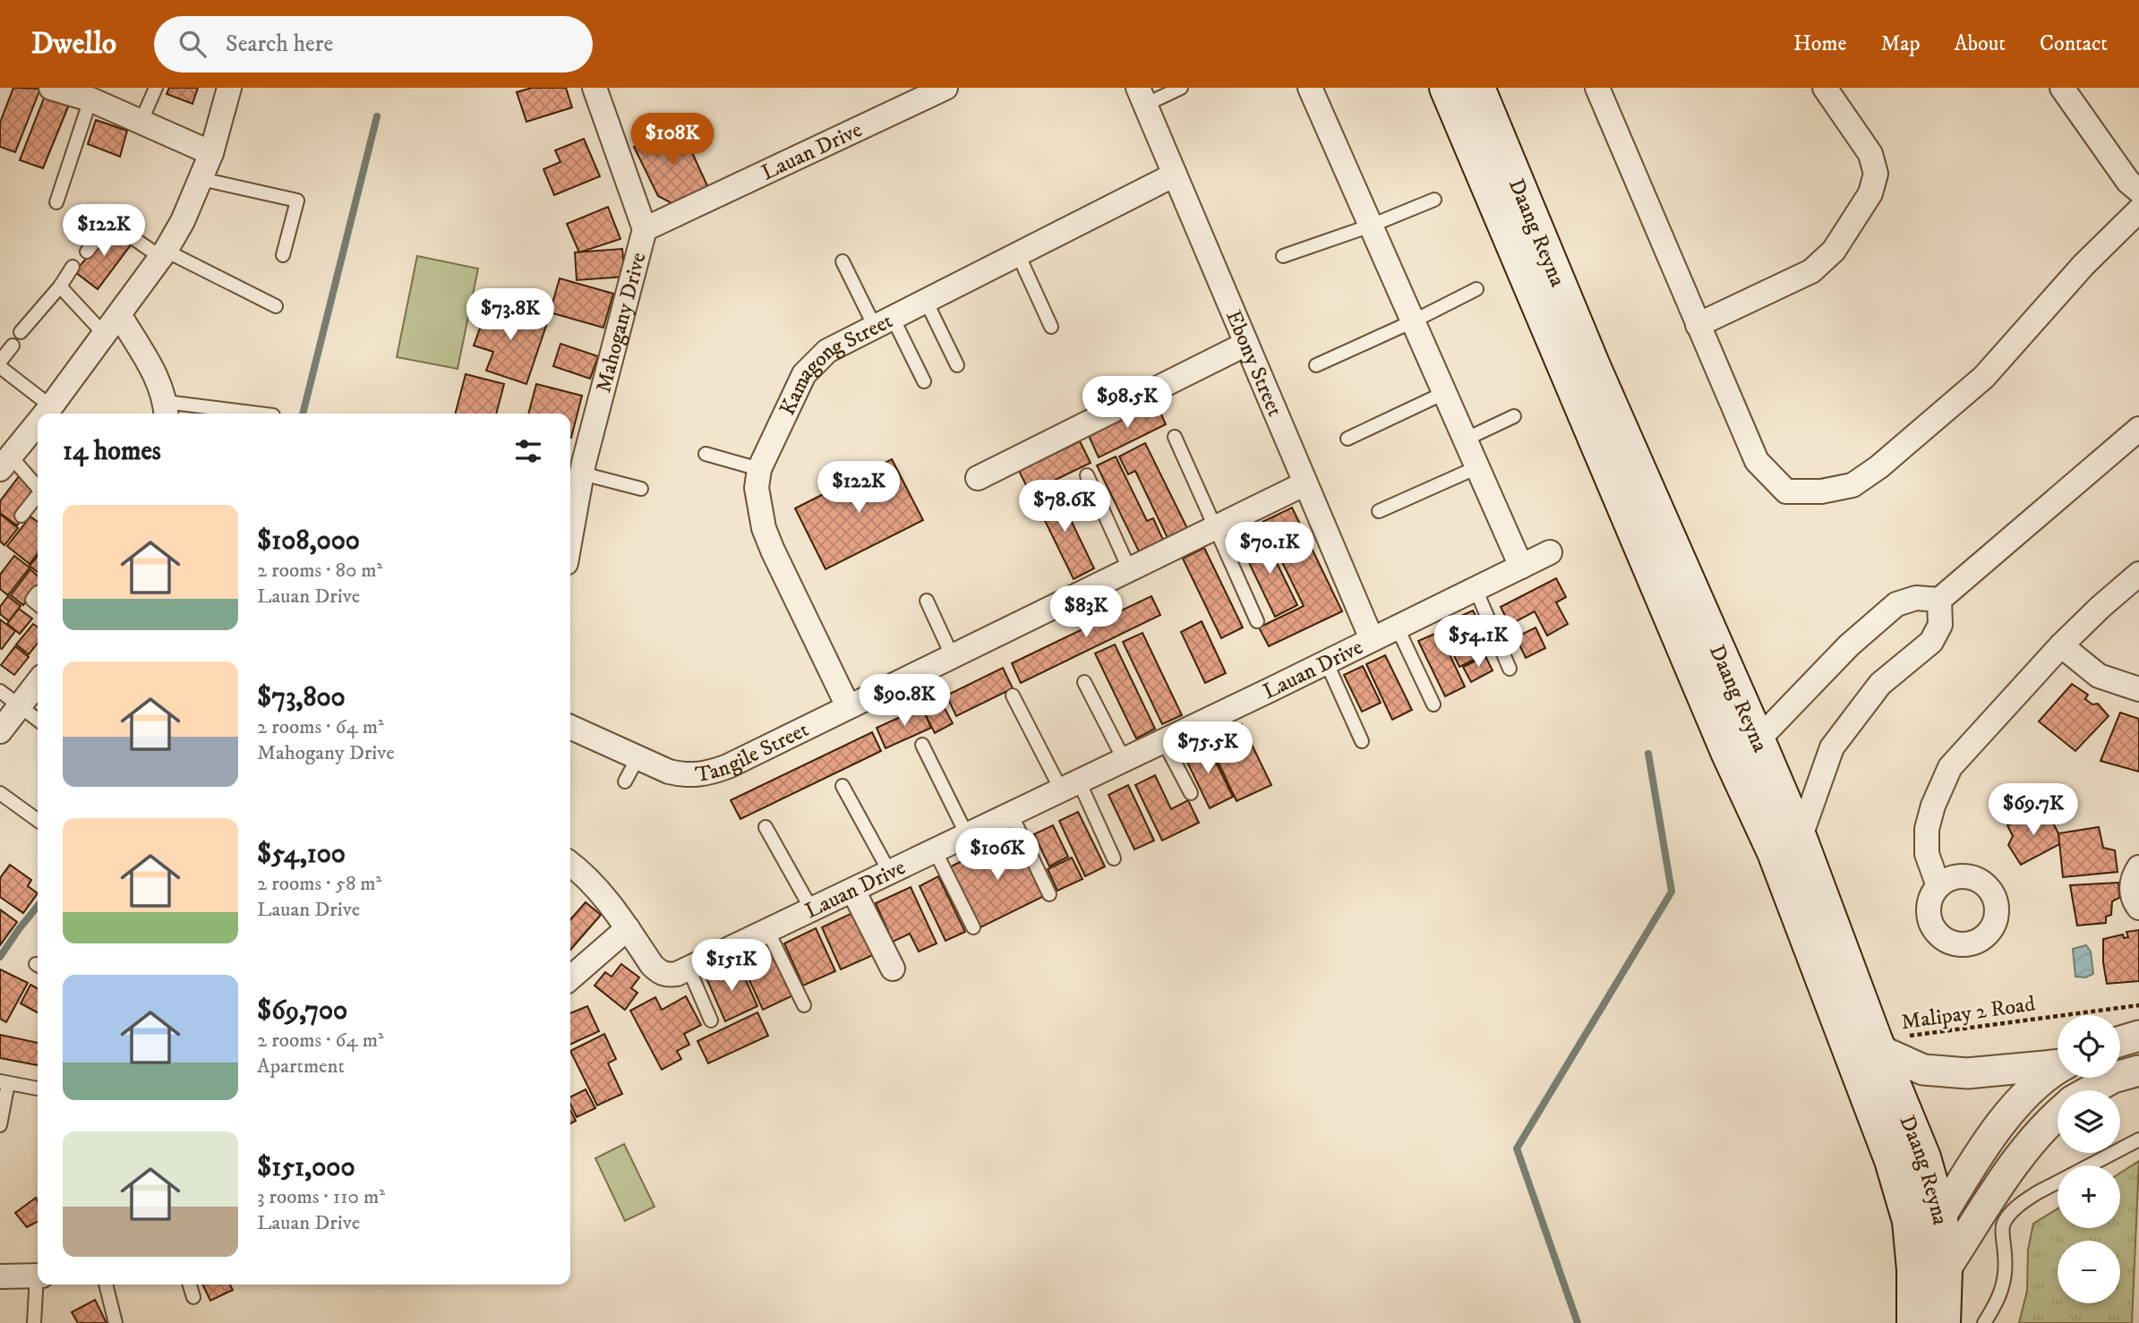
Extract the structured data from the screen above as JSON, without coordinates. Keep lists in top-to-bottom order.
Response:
{
  "streets": {
    "main road": ["Daang Reyna"],
    "street": [
      "Lauan Drive",
      "Mahogany Drive",
      "Ebony Street",
      "Kamagong Street",
      "Tangile Street"
    ],
    "path": ["Malipay 2 Road"]
  },
  "crossings": [
    ["Lauan Drive", "Mahogany Drive"],
    ["Lauan Drive", "Ebony Street"],
    ["Daang Reyna", "Malipay 2 Road"],
    ["Ebony Street", "Kamagong Street"],
    ["Ebony Street", "Tangile Street"],
    ["Kamagong Street", "Tangile Street"]
  ],
  "page": {
    "header": "Dwello",
    "search": "Search here",
    "nav": [
      "Home",
      "Map",
      "About",
      "Contact"
    ],
    "price": [
      "$108K",
      "$122K",
      "$73.8K",
      "$98.5K",
      "$122K",
      "$78.6K",
      "$70.1K",
      "$83K",
      "$54.1K",
      "$90.8K",
      "$75.5K",
      "$69.7K",
      "$106K",
      "$151K"
    ],
    "heading": "14 homes",
    "list": [
      {
        "name": "$108,000",
        "note": "2 rooms · 80 m² · Lauan Drive"
      },
      {
        "name": "$73,800",
        "note": "2 rooms · 64 m² · Mahogany Drive"
      },
      {
        "name": "$54,100",
        "note": "2 rooms · 58 m² · Lauan Drive"
      },
      {
        "name": "$69,700",
        "note": "2 rooms · 64 m² · Apartment"
      },
      {
        "name": "$151,000",
        "note": "3 rooms · 110 m² · Lauan Drive"
      }
    ],
    "map_buttons": ["+", "−"]
  }
}
